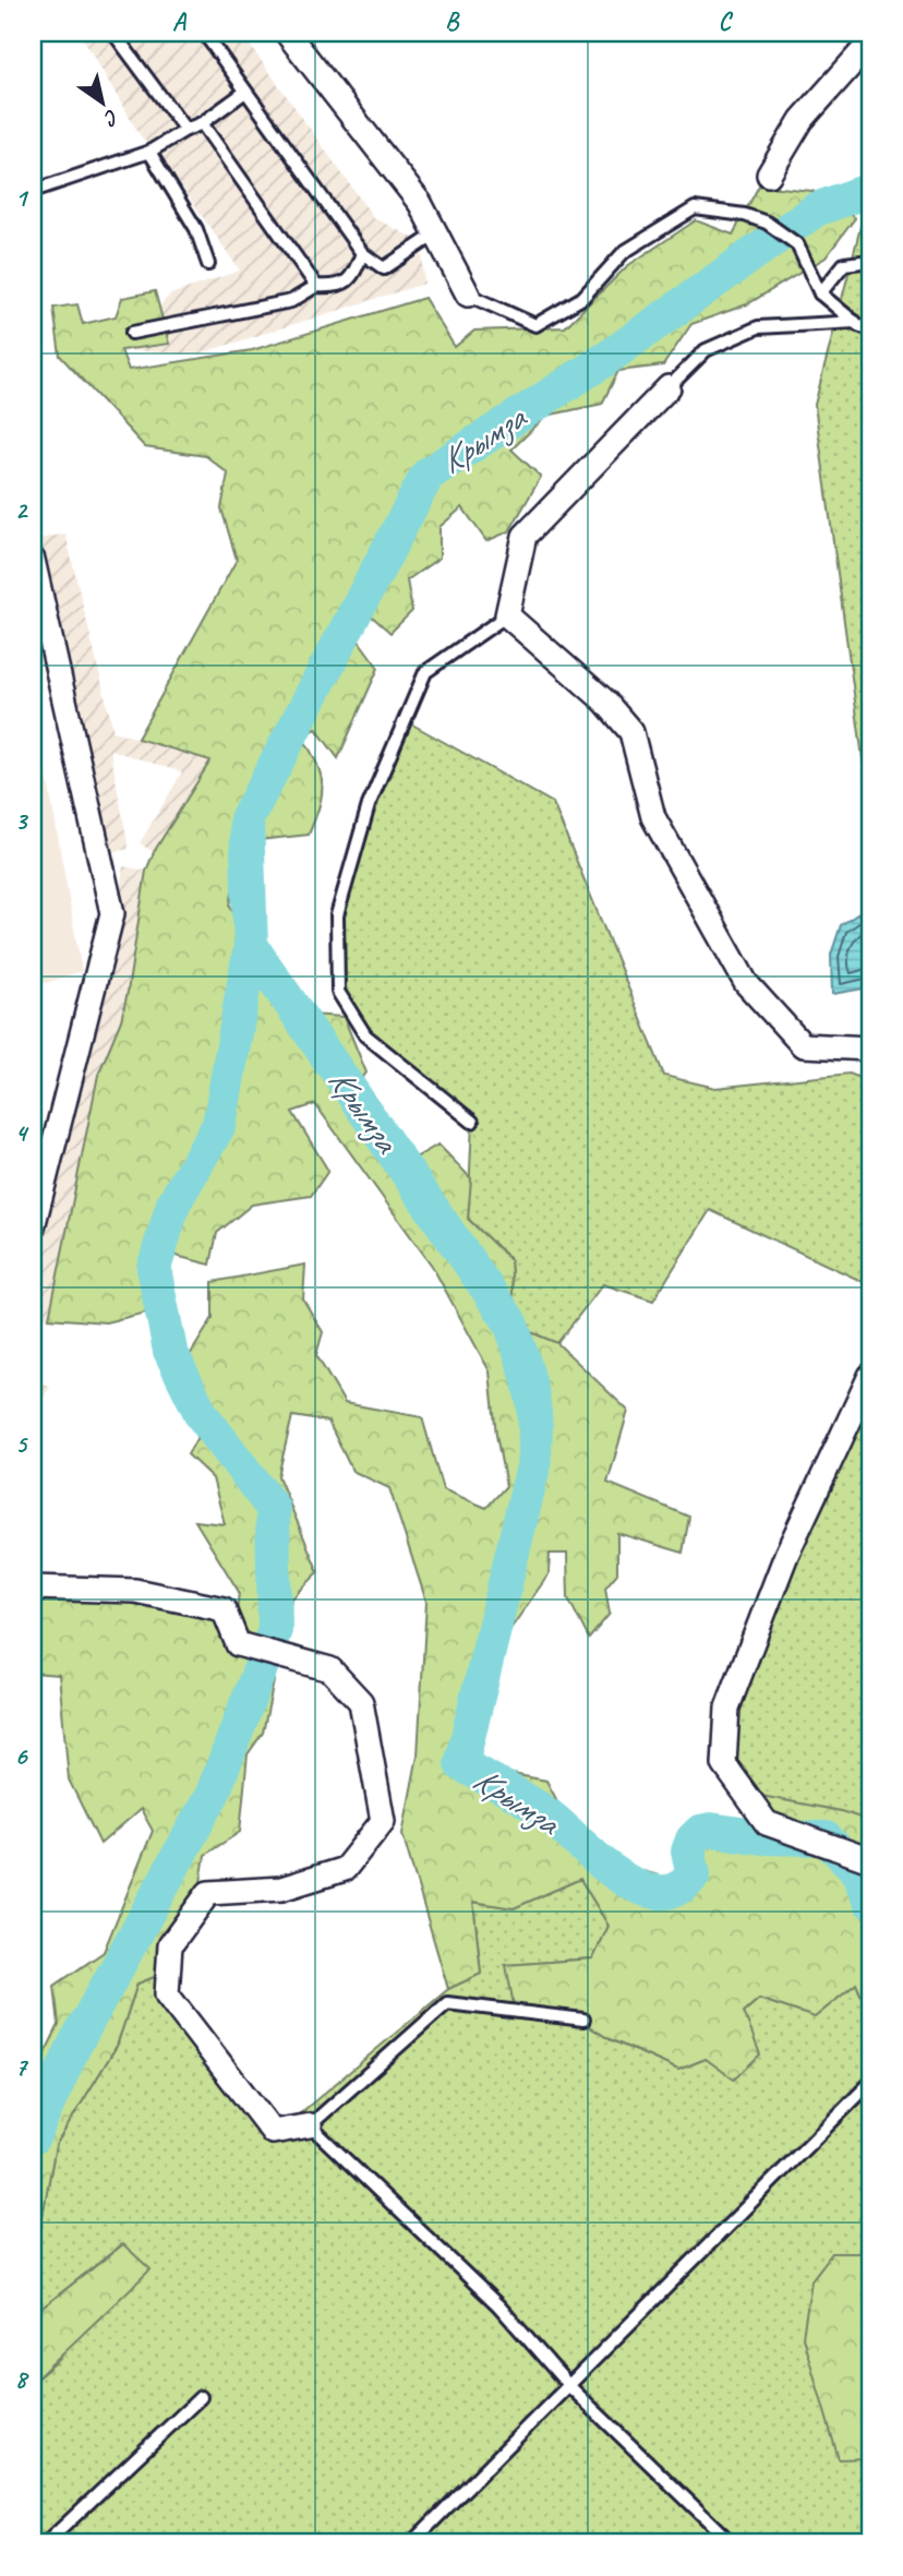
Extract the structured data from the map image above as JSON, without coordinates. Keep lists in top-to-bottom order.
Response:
{
  "water": ["Крымза"],
  "north": "bottom right",
  "grid": {
    "columns": ["A", "B", "C"],
    "rows": [
      "1",
      "2",
      "3",
      "4",
      "5",
      "6",
      "7",
      "8"
    ]
  }
}
